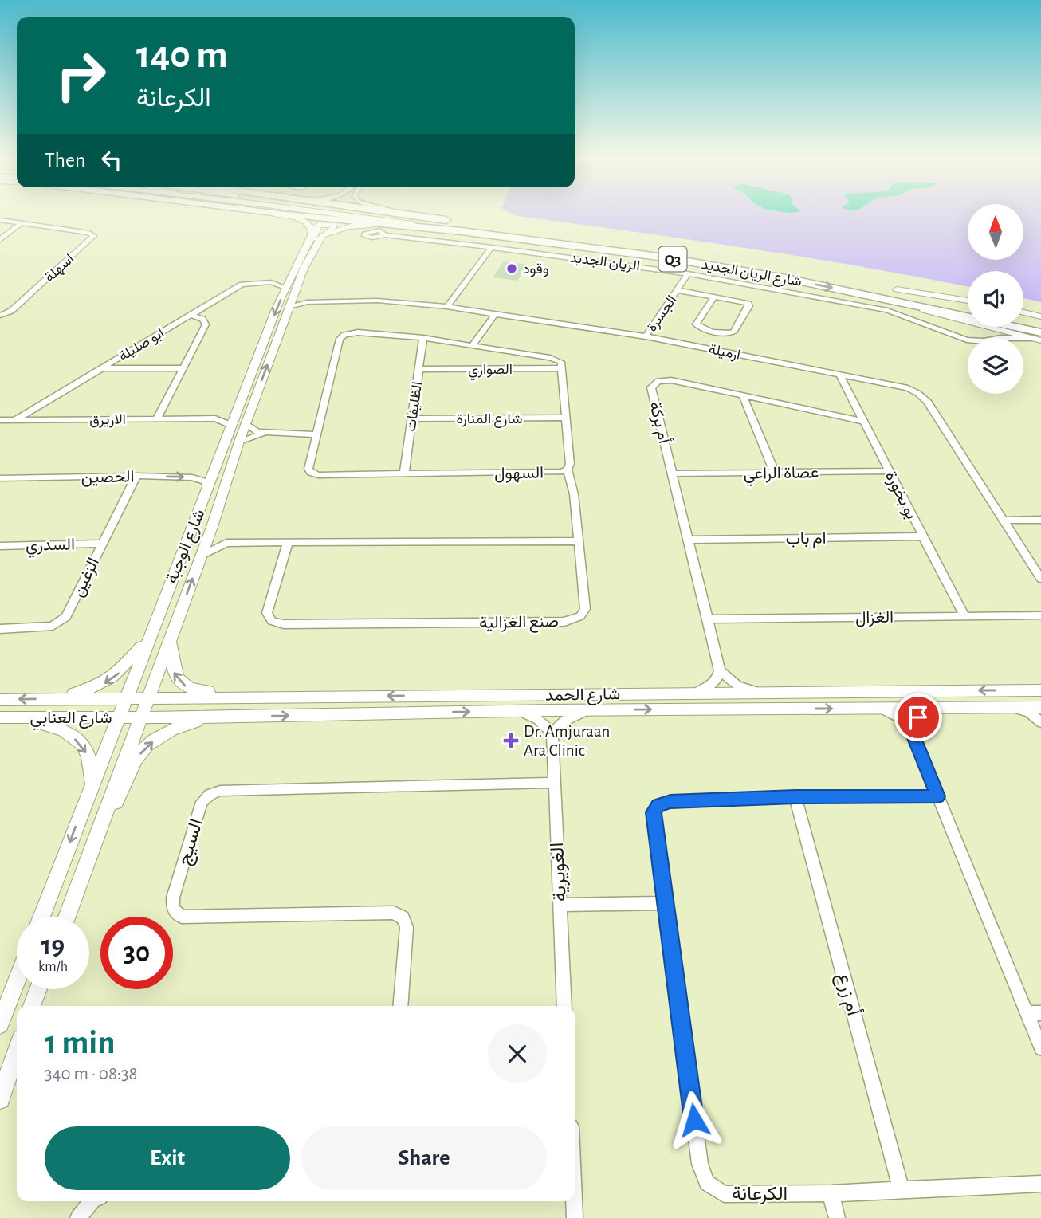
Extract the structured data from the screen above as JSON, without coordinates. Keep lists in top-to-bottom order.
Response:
{
  "streets": {
    "highway": ["Q3", "شارع الريان الجديد"],
    "street": [
      "الريان الجديد",
      "اسهلة",
      "الجسرة",
      "ابو صليلة",
      "ارميلة",
      "الصواري",
      "الظليفات",
      "شارع المنارة",
      "الازيرق",
      "أم بركة",
      "السهول",
      "عصاة الراعي",
      "الحصين",
      "بو بخورة",
      "ام باب",
      "السدري",
      "شارع الوجبة",
      "الزغين",
      "الغزال",
      "صنع الغزالية",
      "شارع الحمد",
      "شارع العنابي",
      "السيج",
      "الغويرية",
      "أم زرع",
      "الكرعانة"
    ]
  },
  "crossings": [
    ["الريان الجديد", "شارع الريان الجديد"],
    ["الريان الجديد", "الجسرة"],
    ["الجسرة", "ارميلة"],
    ["ابو صليلة", "الازيرق"],
    ["ابو صليلة", "شارع الوجبة"],
    ["ارميلة", "بو بخورة"],
    ["ارميلة", "شارع الوجبة"],
    ["الصواري", "الظليفات"],
    ["الصواري", "السهول"],
    ["الظليفات", "شارع المنارة"],
    ["الظليفات", "السهول"],
    ["شارع المنارة", "السهول"],
    ["الازيرق", "شارع الوجبة"],
    ["أم بركة", "عصاة الراعي"],
    ["أم بركة", "بو بخورة"],
    ["أم بركة", "ام باب"],
    ["أم بركة", "الغزال"],
    ["عصاة الراعي", "بو بخورة"],
    ["الحصين", "شارع الوجبة"],
    ["الحصين", "الزغين"],
    ["بو بخورة", "ام باب"],
    ["بو بخورة", "الغزال"],
    ["السدري", "الزغين"],
    ["شارع الوجبة", "شارع الحمد"],
    ["شارع الوجبة", "شارع العنابي"],
    ["شارع الحمد", "شارع العنابي"],
    ["السيج", "الغويرية"],
    ["أم زرع", "الكرعانة"]
  ],
  "places": {
    "other": ["وقود"],
    "health": ["Dr. Amjuraan Ara Clinic"]
  },
  "north": "top",
  "page": {
    "turn": ["140 m", "الكرعانة"],
    "then": "Then",
    "speed": "19 km/h",
    "limit": "30",
    "heading": ["1 min", "340 m · 08:38"],
    "buttons": ["Exit", "Share"]
  }
}
